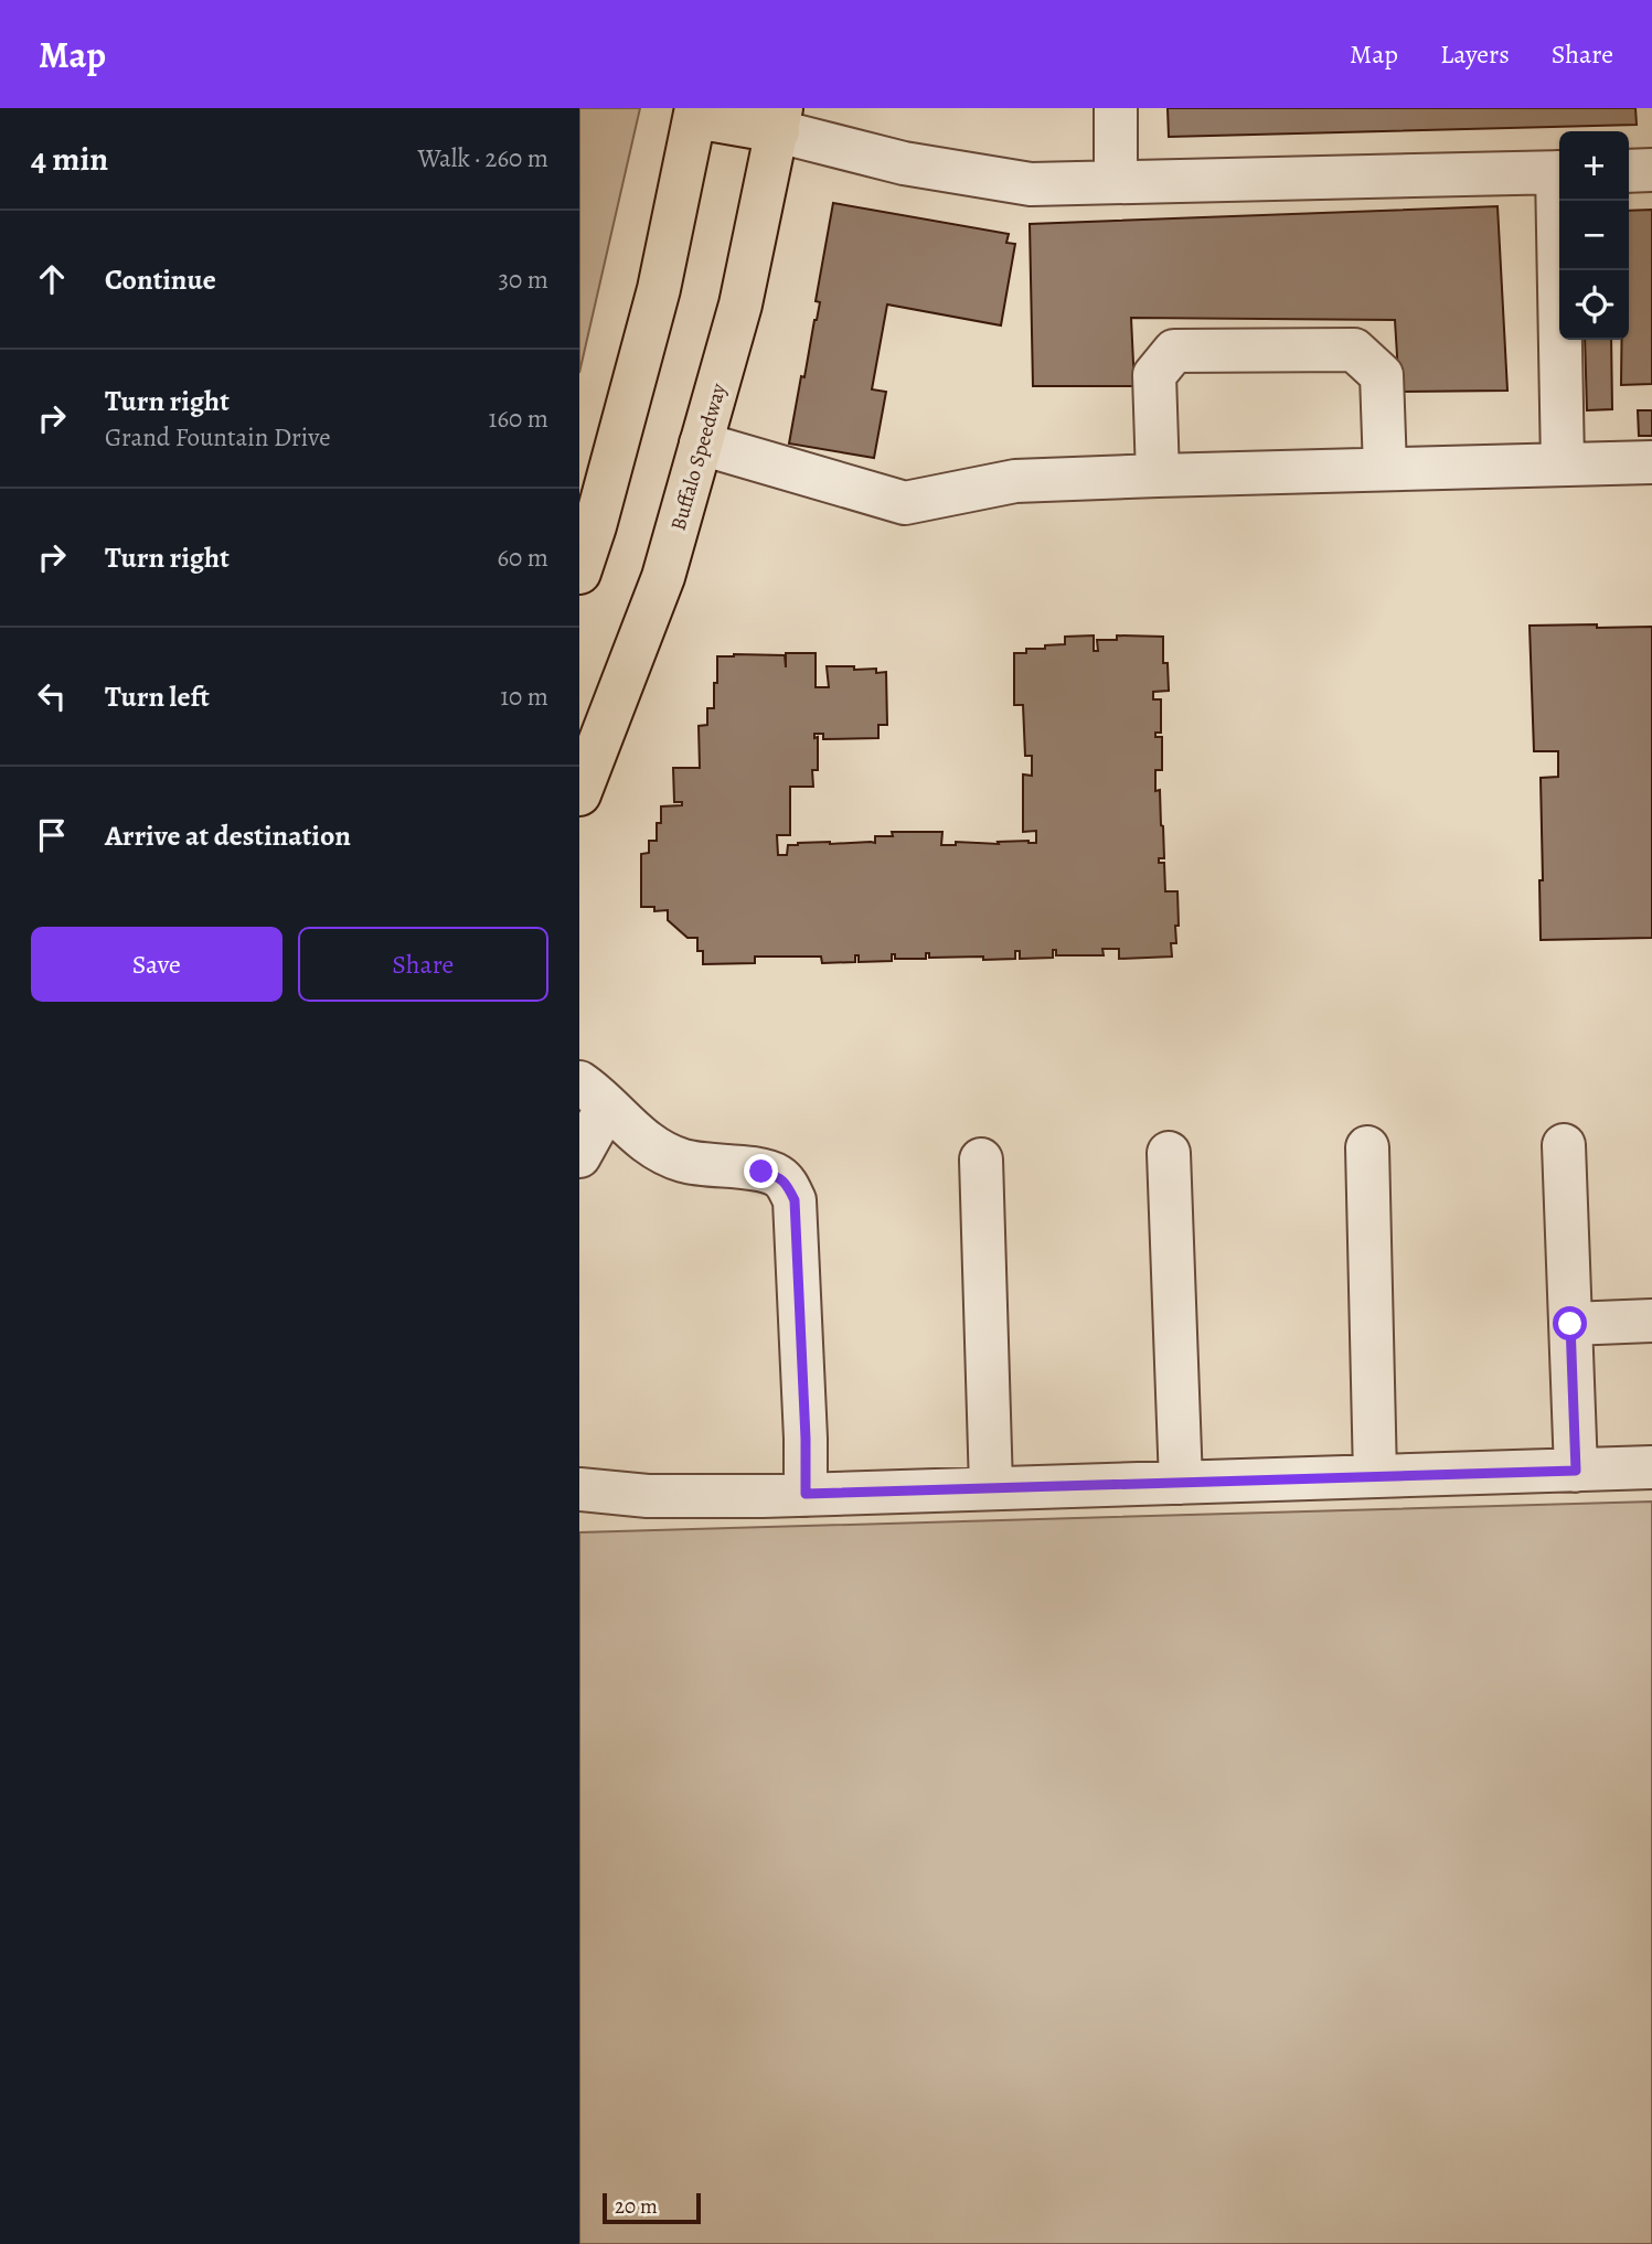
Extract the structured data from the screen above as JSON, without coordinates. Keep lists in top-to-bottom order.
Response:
{
  "streets": {
    "main road": ["Buffalo Speedway"]
  },
  "scale_bar": "20 m",
  "page": {
    "header": "Map",
    "nav": ["Map", "Layers", "Share"],
    "heading": ["4 min", "Walk · 260 m"],
    "map_buttons": ["+", "−"],
    "list": [
      ["Continue", "30 m"],
      ["Turn right", "Grand Fountain Drive", "160 m"],
      ["Turn right", "60 m"],
      ["Turn left", "10 m"],
      "Arrive at destination"
    ],
    "buttons": ["Save", "Share"],
    "scale": "20 m"
  }
}
